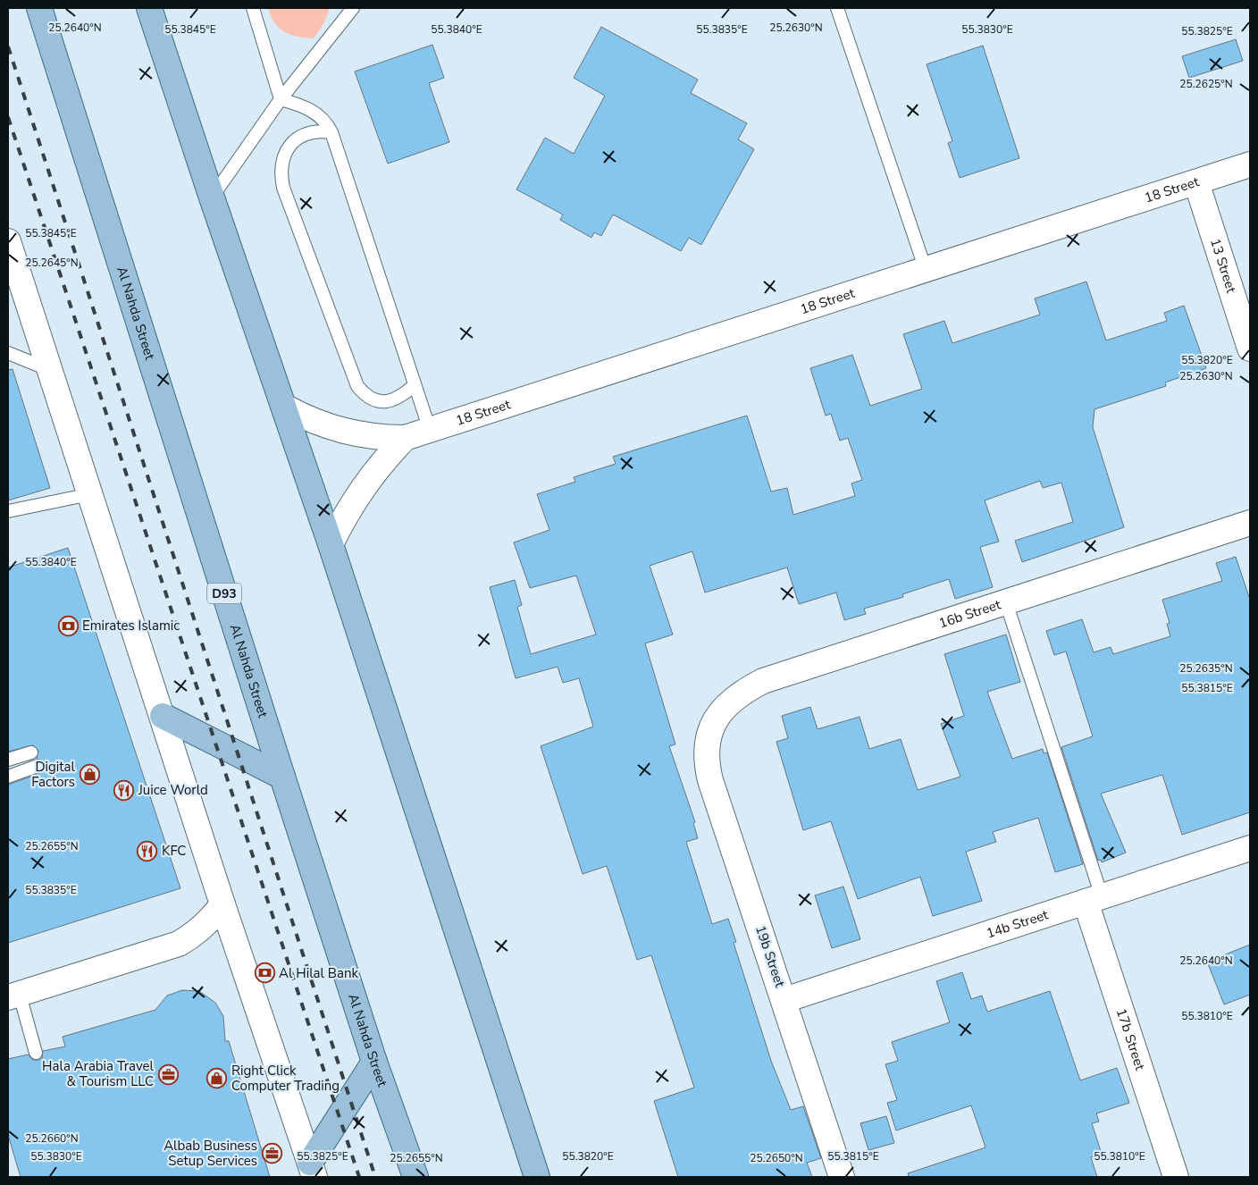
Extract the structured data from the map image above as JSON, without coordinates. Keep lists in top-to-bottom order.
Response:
{
  "streets": {
    "main road": ["Al Nahda Street", "D93"],
    "street": [
      "18 Street",
      "13 Street",
      "16b Street",
      "14b Street",
      "19b Street",
      "17b Street"
    ]
  },
  "crossings": [
    ["18 Street", "13 Street"],
    ["16b Street", "19b Street"],
    ["14b Street", "19b Street"],
    ["14b Street", "17b Street"]
  ],
  "places": {
    "bank": ["Emirates Islamic", "Al Hilal Bank"],
    "shop": ["Digital Factors", "Right Click Computer Trading"],
    "restaurant": ["Juice World", "KFC"],
    "office": ["Hala Arabia Travel & Tourism LLC", "Albab Business Setup Services"]
  },
  "coordinates": [
    "25.2640°N",
    "25.2630°N",
    "55.3845°E",
    "55.3840°E",
    "55.3835°E",
    "55.3830°E",
    "55.3825°E",
    "25.2625°N",
    "25.2645°N",
    "55.3820°E",
    "25.2635°N",
    "55.3815°E",
    "25.2655°N",
    "55.3810°E",
    "25.2660°N",
    "25.2650°N"
  ]
}
